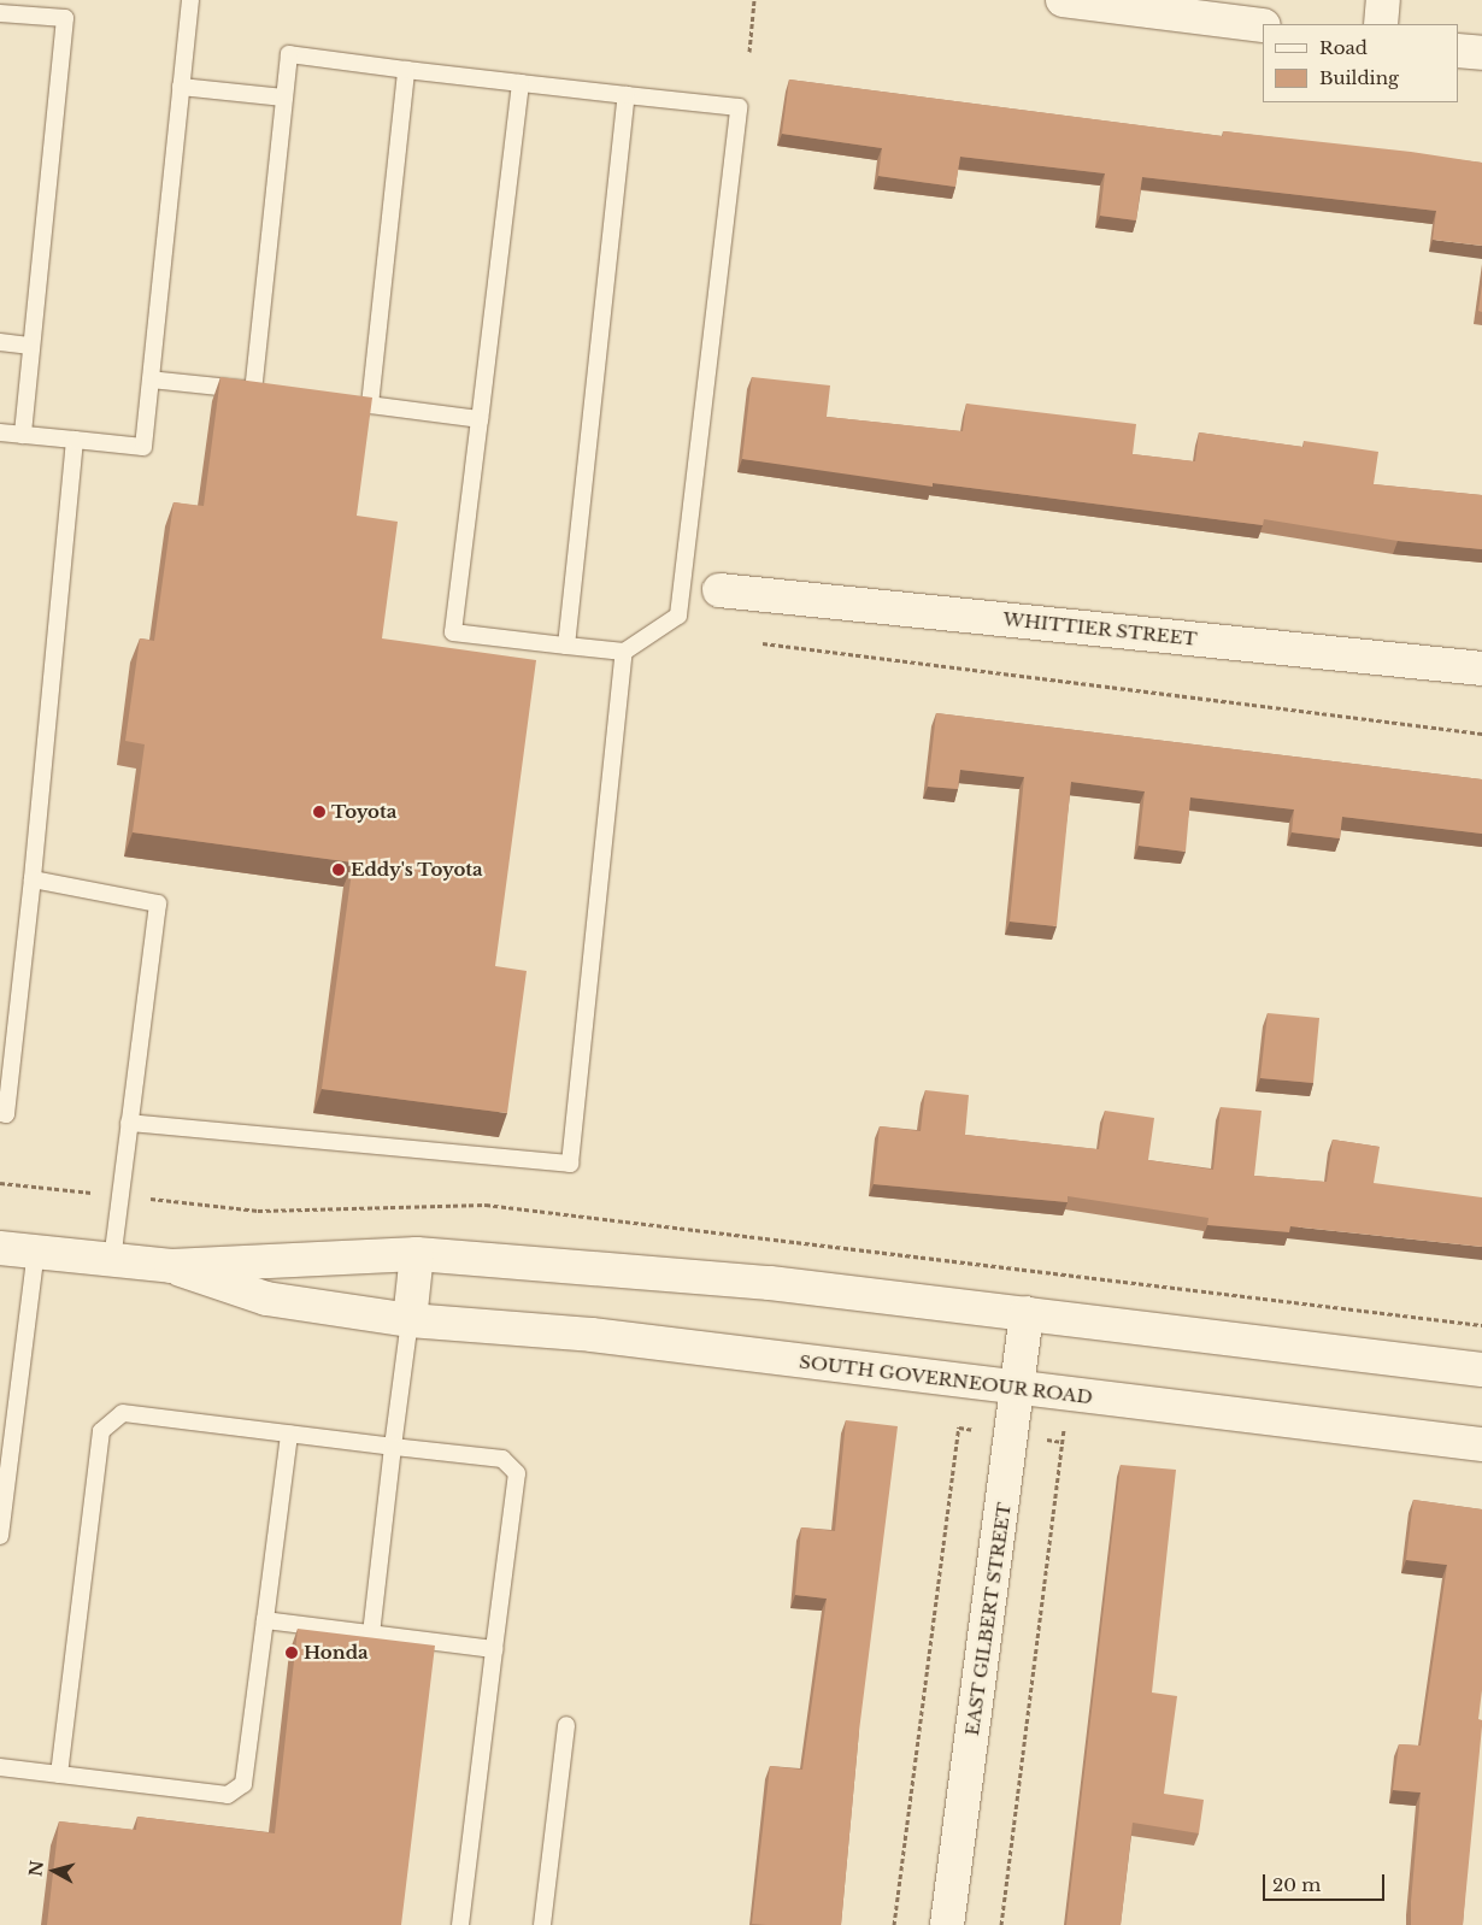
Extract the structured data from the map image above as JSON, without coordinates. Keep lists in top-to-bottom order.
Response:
{
  "streets": {
    "street": ["WHITTIER STREET", "SOUTH GOVERNEOUR ROAD", "EAST GILBERT STREET"]
  },
  "crossings": [
    ["SOUTH GOVERNEOUR ROAD", "EAST GILBERT STREET"]
  ],
  "places": ["Toyota", "Eddy's Toyota", "Honda"],
  "legend": ["Road", "Building"],
  "scale_bar": "20 m",
  "north": "left"
}
